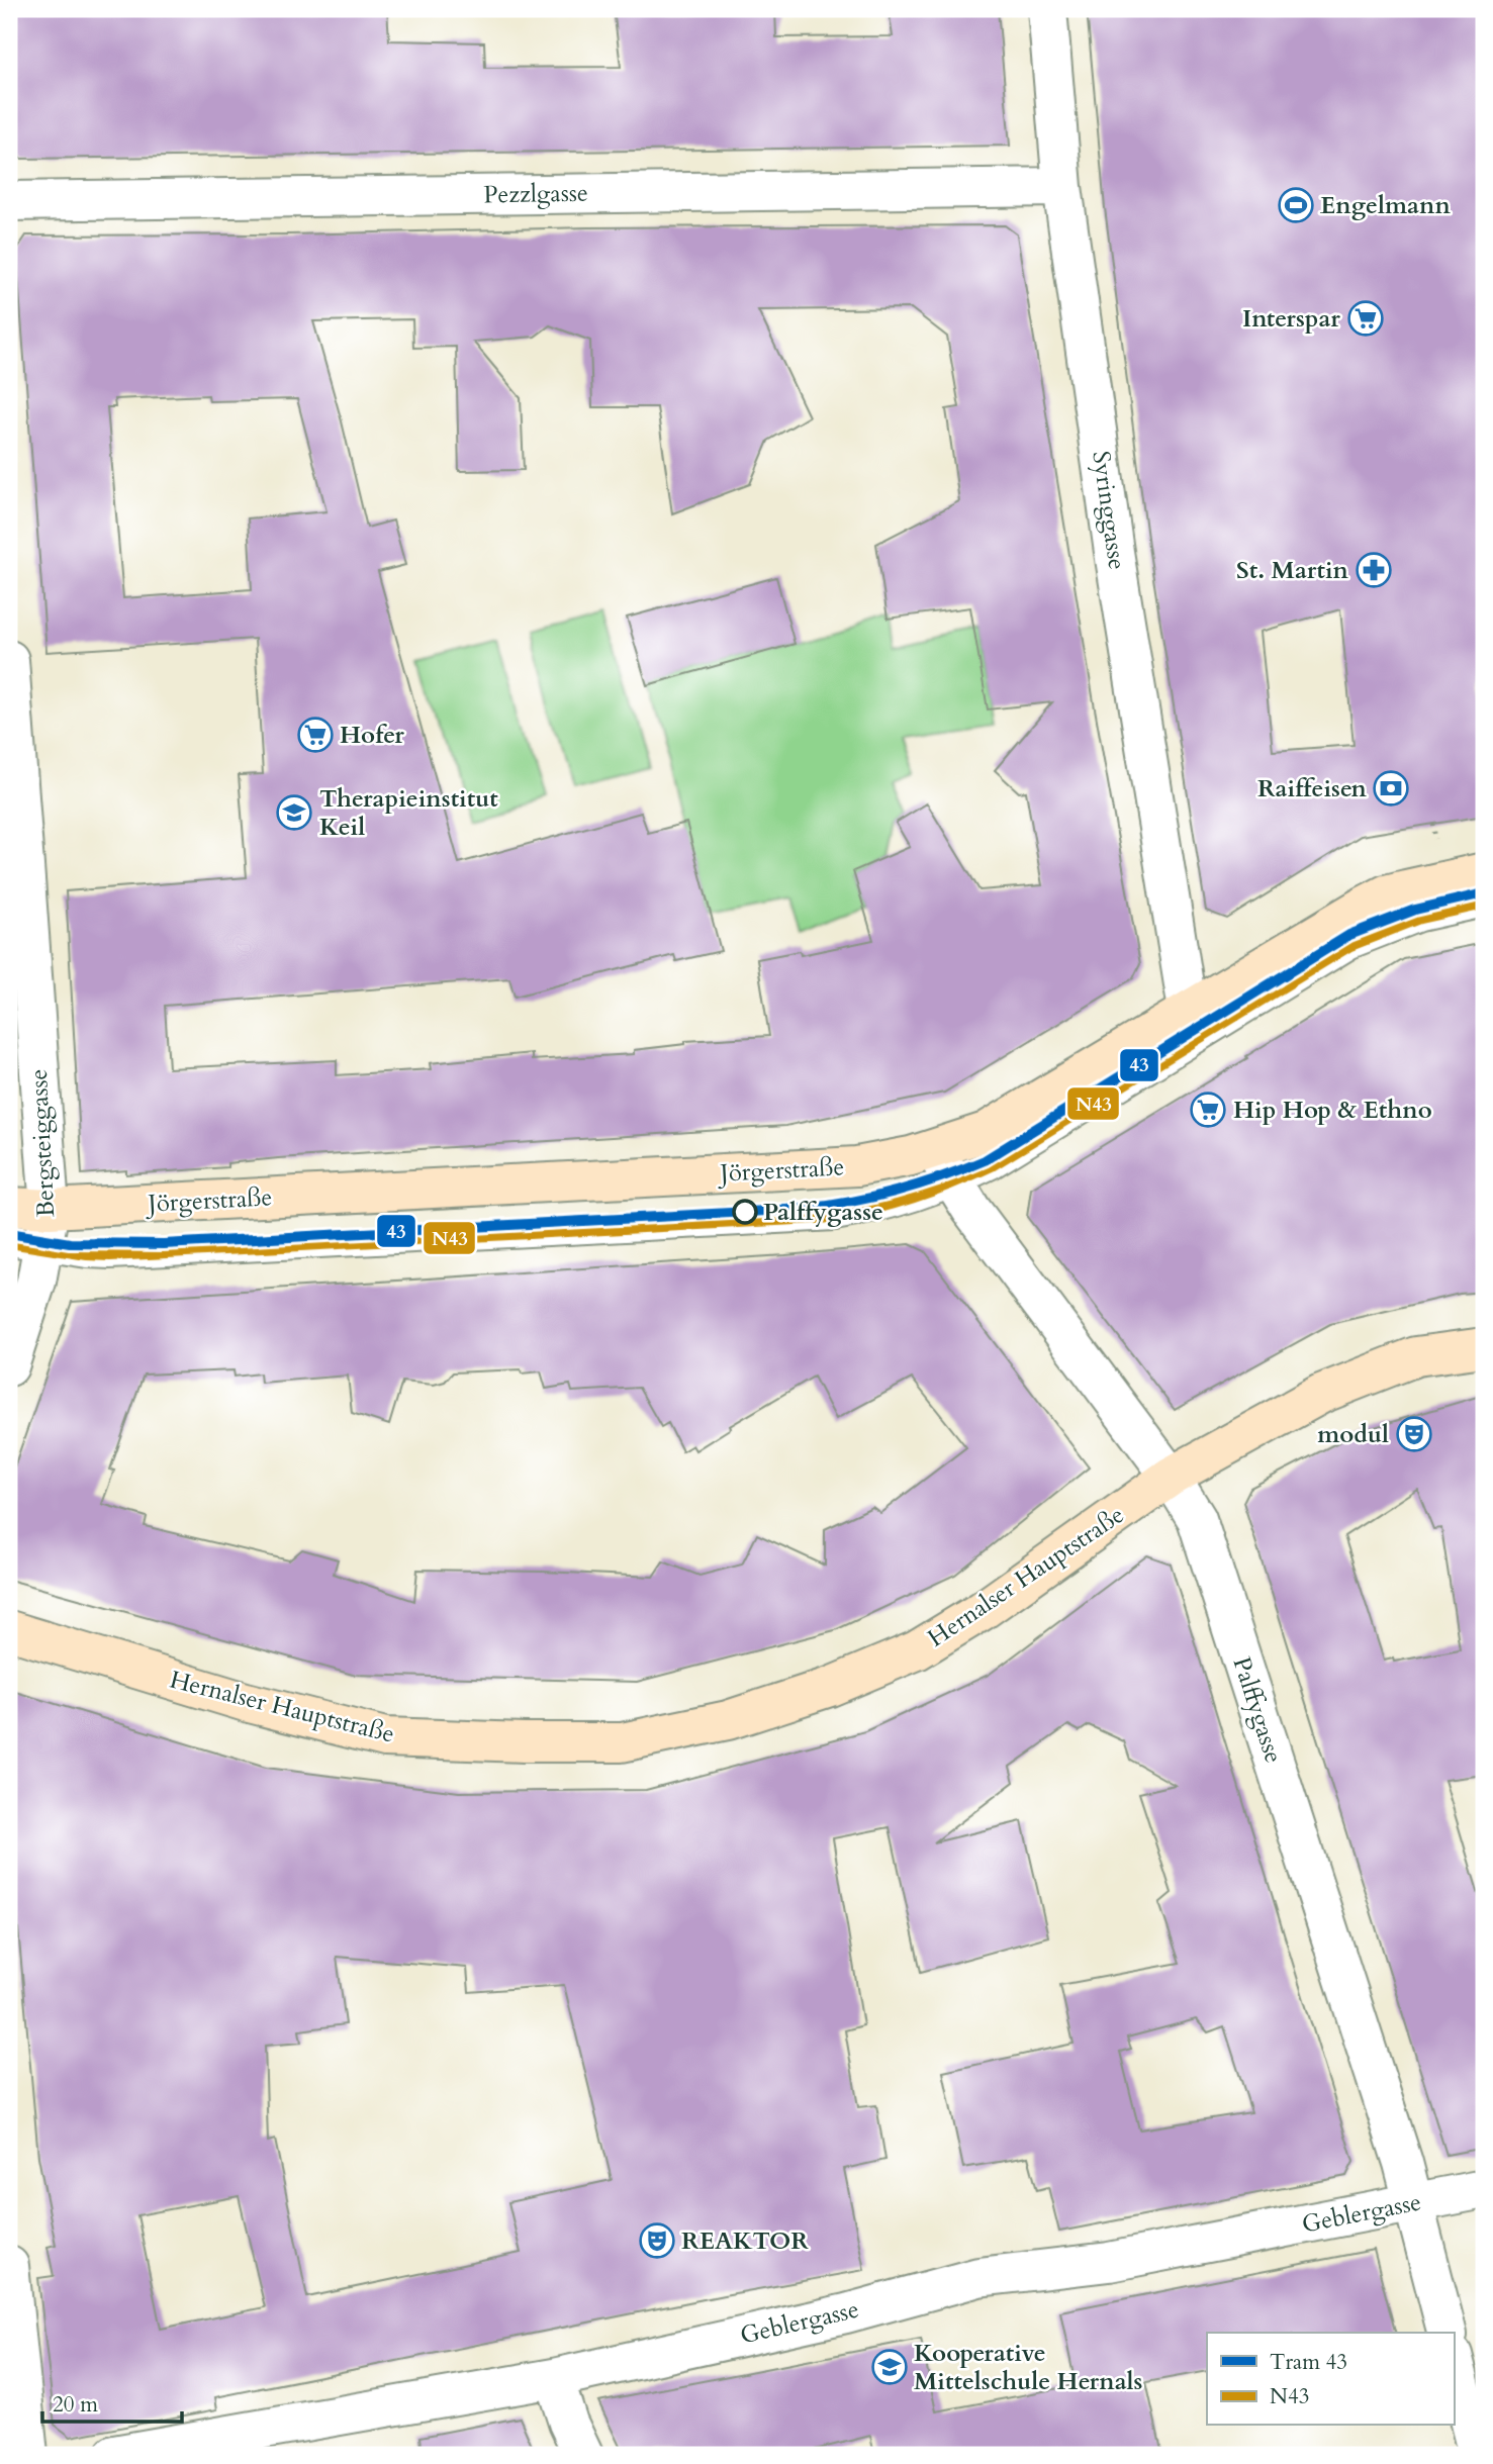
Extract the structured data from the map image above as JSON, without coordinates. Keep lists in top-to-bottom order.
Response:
{
  "streets": {
    "main road": ["Jörgerstraße", "Hernalser Hauptstraße"],
    "street": [
      "Pezzlgasse",
      "Syringgasse",
      "Bergsteiggasse",
      "Palffygasse",
      "Geblergasse"
    ]
  },
  "crossings": [
    ["Pezzlgasse", "Syringgasse"],
    ["Syringgasse", "Jörgerstraße"],
    ["Bergsteiggasse", "Jörgerstraße"],
    ["Jörgerstraße", "Palffygasse"],
    ["Hernalser Hauptstraße", "Palffygasse"],
    ["Palffygasse", "Geblergasse"]
  ],
  "places": {
    "sports": ["Engelmann"],
    "supermarket": ["Interspar", "Hofer", "Hip Hop & Ethno"],
    "pharmacy": ["St. Martin"],
    "bank": ["Raiffeisen"],
    "school or university": ["Therapieinstitut Keil", "Kooperative Mittelschule Hernals"],
    "other": ["Palffygasse"],
    "theatre": ["modul", "REAKTOR"]
  },
  "lines": ["tram line 43", "transit line N43"],
  "legend": ["Tram 43", "N43"],
  "scale_bar": "20 m"
}
